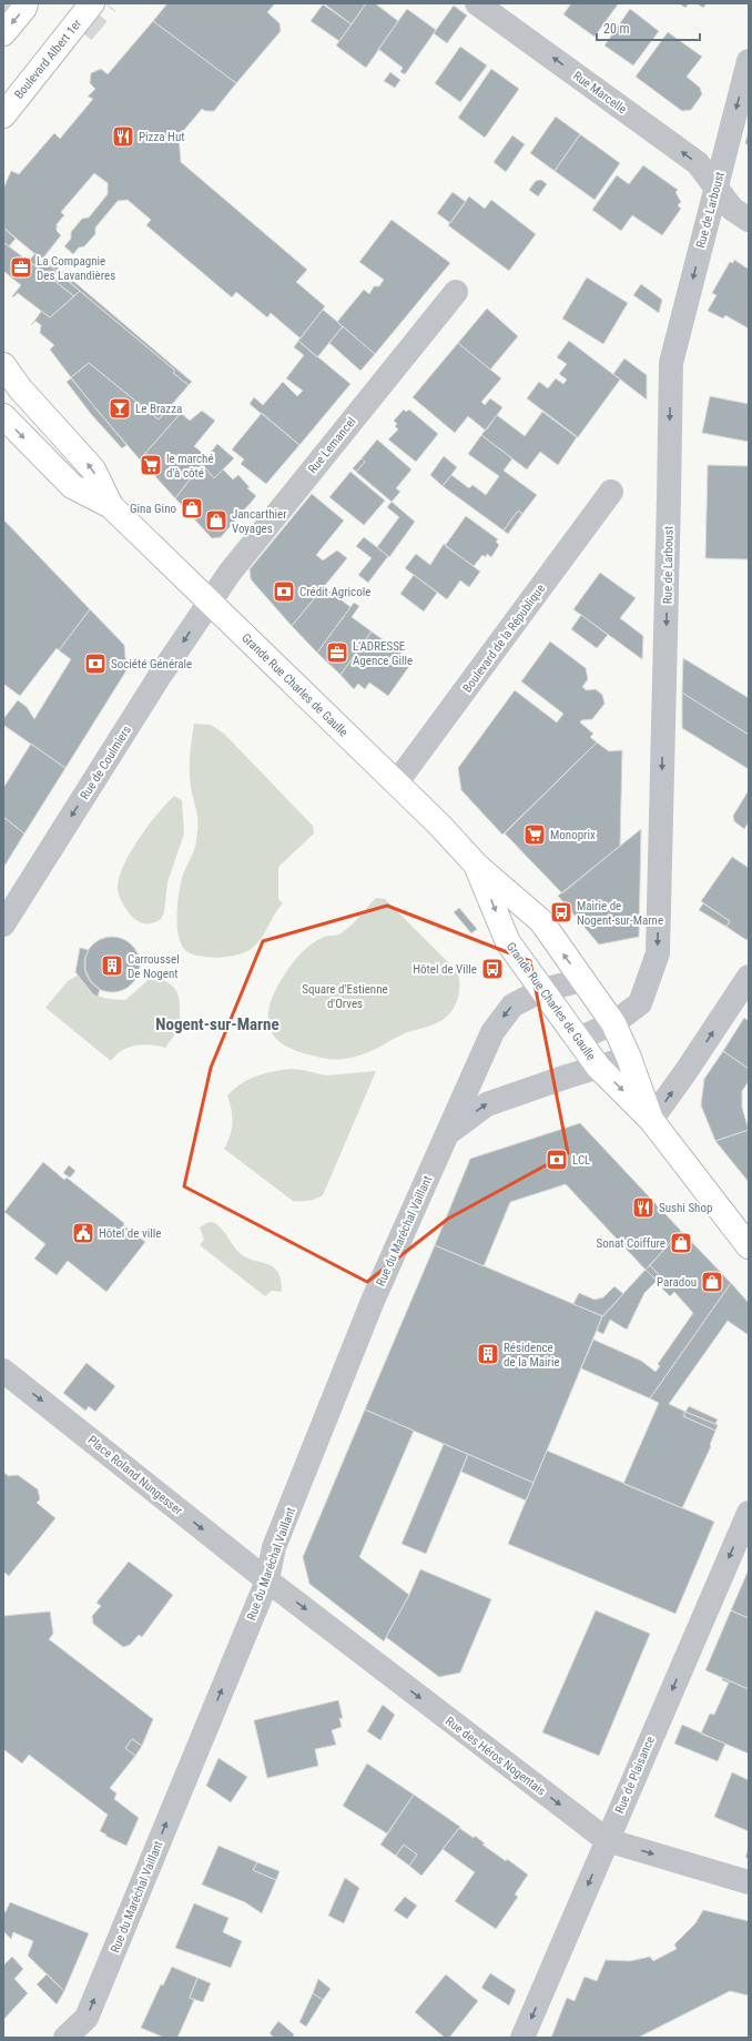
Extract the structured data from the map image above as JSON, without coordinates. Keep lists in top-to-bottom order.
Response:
{
  "streets": {
    "street": [
      "Boulevard Albert 1er",
      "Rue Marcelle",
      "Rue de Larboust",
      "Rue Lemancel",
      "Boulevard de la République",
      "Grande Rue Charles de Gaulle",
      "Rue de Coulmiers",
      "Rue du Maréchal Vaillant",
      "Place Roland Nungesser",
      "Rue des Héros Nogentais",
      "Rue de Plaisance"
    ]
  },
  "crossings": [
    ["Rue Marcelle", "Rue de Larboust"],
    ["Rue de Larboust", "Grande Rue Charles de Gaulle"],
    ["Rue Lemancel", "Grande Rue Charles de Gaulle"],
    ["Rue Lemancel", "Rue de Coulmiers"],
    ["Boulevard de la République", "Grande Rue Charles de Gaulle"],
    ["Grande Rue Charles de Gaulle", "Rue de Coulmiers"],
    ["Grande Rue Charles de Gaulle", "Rue du Maréchal Vaillant"],
    ["Rue du Maréchal Vaillant", "Place Roland Nungesser"],
    ["Rue du Maréchal Vaillant", "Rue des Héros Nogentais"],
    ["Place Roland Nungesser", "Rue des Héros Nogentais"],
    ["Rue des Héros Nogentais", "Rue de Plaisance"]
  ],
  "one_way": [
    "Rue Marcelle",
    "Rue de Larboust",
    "Rue de Coulmiers",
    "Place Roland Nungesser",
    "Rue des Héros Nogentais",
    "Rue de Plaisance"
  ],
  "districts": ["Nogent-sur-Marne"],
  "parks": ["Square d'Estienne d'Orves"],
  "places": {
    "restaurant": ["Pizza Hut", "Sushi Shop"],
    "office": ["La Compagnie Des Lavandières", "L'ADRESSE Agence Gille"],
    "bar": ["Le Brazza"],
    "supermarket": ["le marché d'à côté", "Monoprix"],
    "shop": [
      "Gina Gino",
      "Jancarthier Voyages",
      "Sonat Coiffure",
      "Paradou"
    ],
    "bank": ["Crédit Agricole", "Société Générale", "LCL"],
    "bus stop": ["Mairie de Nogent-sur-Marne", "Hôtel de Ville"],
    "building": ["Carroussel De Nogent", "Résidence de la Mairie"],
    "public building": ["Hôtel de ville"]
  },
  "scale_bar": "20 m"
}
